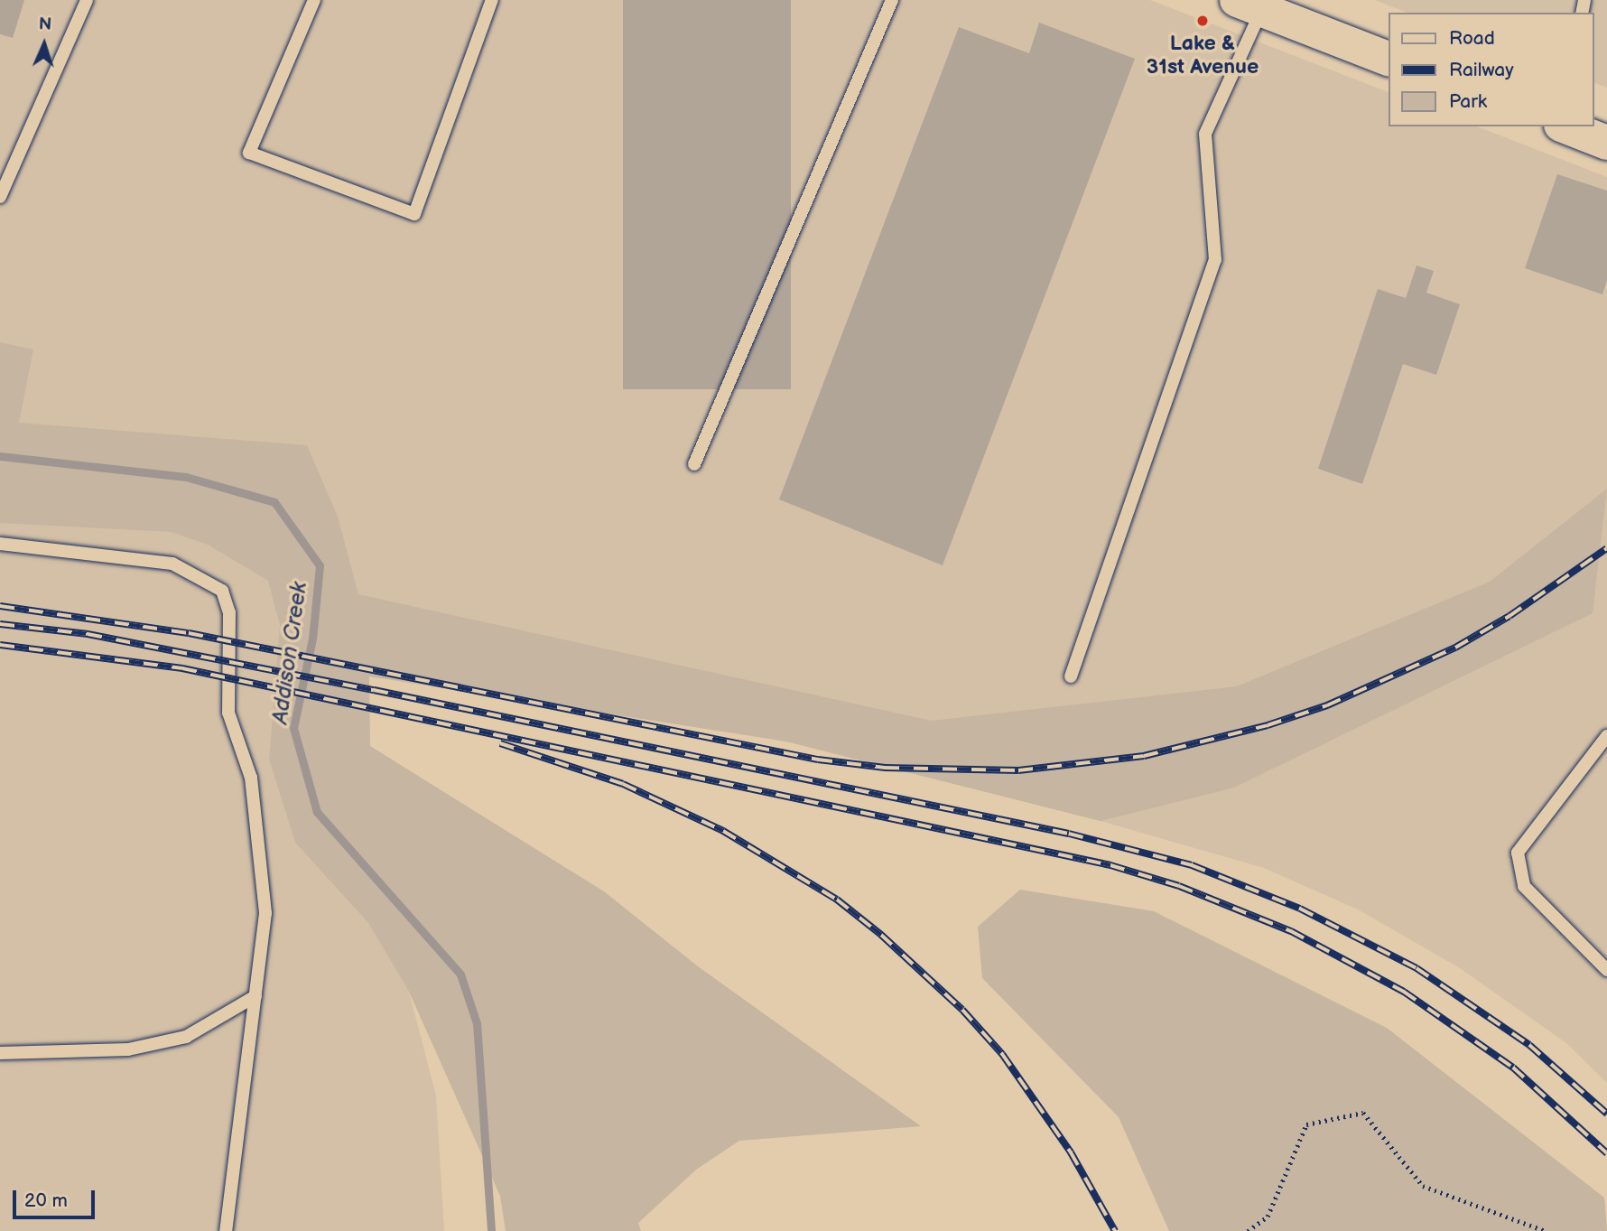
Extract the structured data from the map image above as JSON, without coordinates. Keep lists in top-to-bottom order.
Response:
{
  "water": ["Addison Creek"],
  "places": ["Lake & 31st Avenue"],
  "legend": ["Road", "Railway", "Park"],
  "scale_bar": "20 m",
  "north": "top"
}
